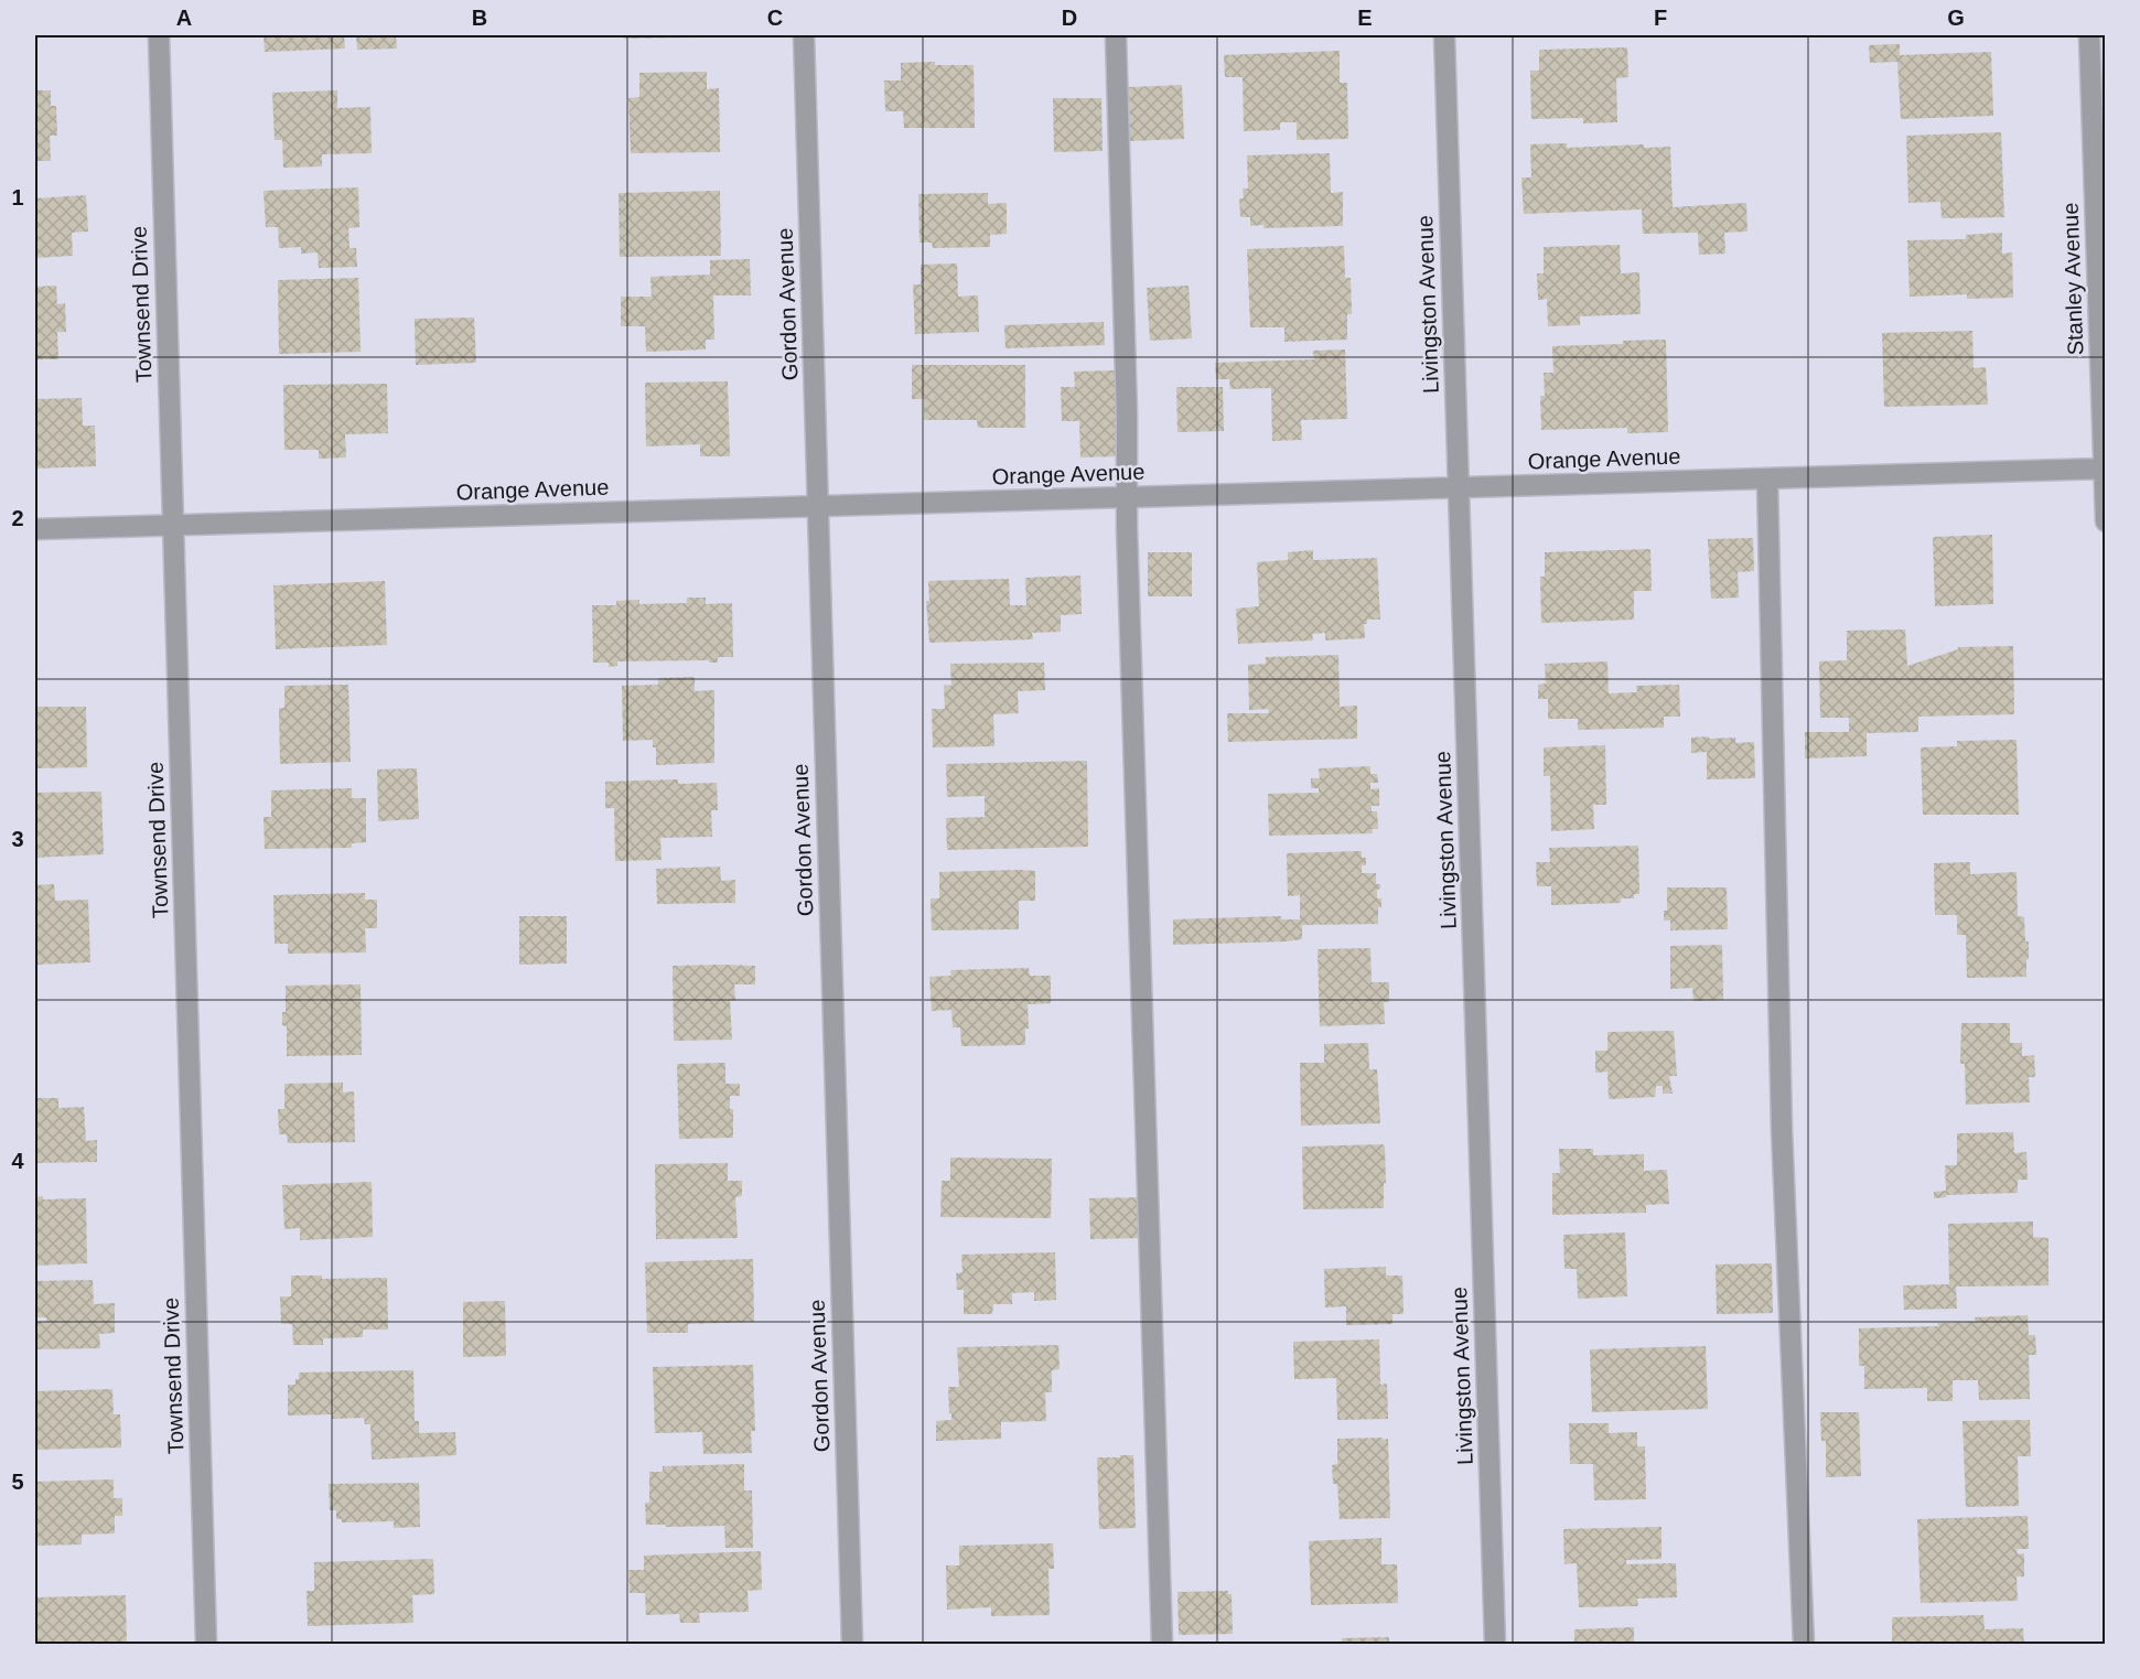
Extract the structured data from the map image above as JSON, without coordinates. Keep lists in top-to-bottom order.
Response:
{
  "streets": {
    "street": [
      "Stanley Avenue",
      "Townsend Drive",
      "Gordon Avenue",
      "Livingston Avenue",
      "Orange Avenue"
    ]
  },
  "crossings": [
    ["Stanley Avenue", "Orange Avenue"],
    ["Townsend Drive", "Orange Avenue"],
    ["Gordon Avenue", "Orange Avenue"],
    ["Livingston Avenue", "Orange Avenue"]
  ],
  "grid": {
    "columns": [
      "A",
      "B",
      "C",
      "D",
      "E",
      "F",
      "G"
    ],
    "rows": [
      "1",
      "2",
      "3",
      "4",
      "5"
    ]
  }
}
